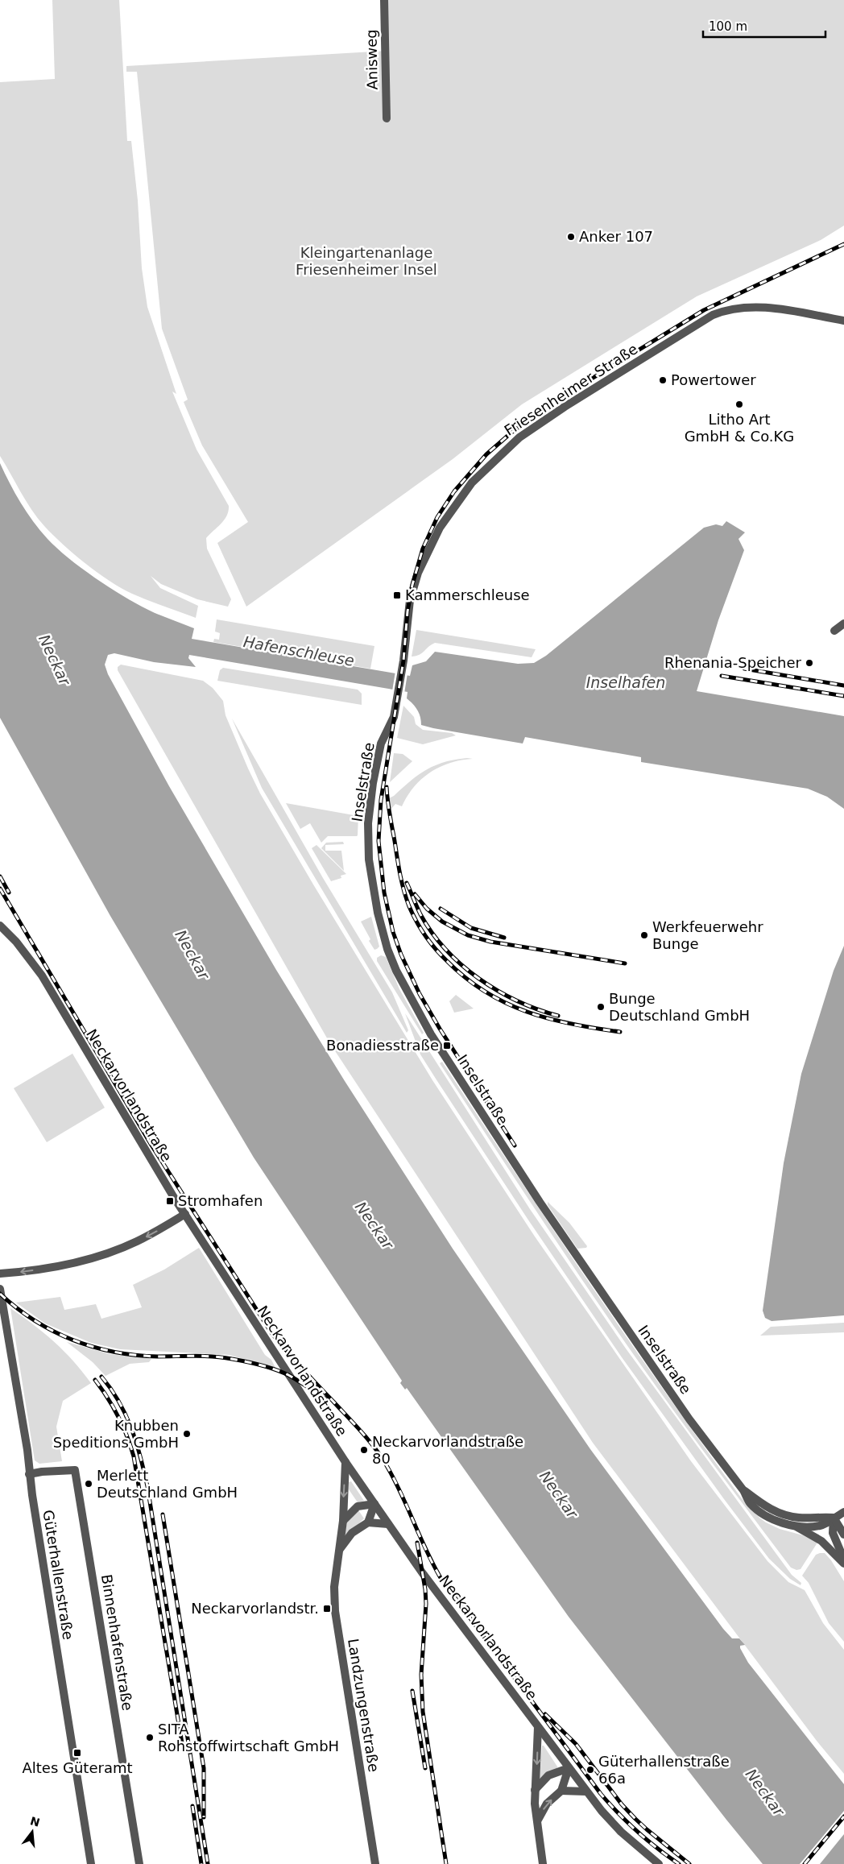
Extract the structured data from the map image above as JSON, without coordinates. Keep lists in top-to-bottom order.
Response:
{
  "streets": {
    "street": [
      "Anisweg",
      "Friesenheimer Straße",
      "Inselstraße",
      "Neckarvorlandstraße",
      "Güterhallenstraße",
      "Binnenhafenstraße",
      "Landzungenstraße"
    ]
  },
  "crossings": [
    ["Friesenheimer Straße", "Inselstraße"],
    ["Neckarvorlandstraße", "Landzungenstraße"],
    ["Güterhallenstraße", "Binnenhafenstraße"]
  ],
  "water": ["Hafenschleuse", "Neckar", "Inselhafen"],
  "parks": ["Kleingartenanlage Friesenheimer Insel"],
  "places": {
    "other": [
      "Anker 107",
      "Powertower",
      "Litho Art GmbH & Co.KG",
      "Rhenania-Speicher",
      "Werkfeuerwehr Bunge",
      "Bunge Deutschland GmbH",
      "Knubben Speditions GmbH",
      "Neckarvorlandstraße 80",
      "Merlett Deutschland GmbH",
      "SITA Rohstoffwirtschaft GmbH",
      "Güterhallenstraße 66a"
    ],
    "transit": [
      "Kammerschleuse",
      "Bonadiesstraße",
      "Stromhafen",
      "Neckarvorlandstr.",
      "Altes Güteramt"
    ]
  },
  "scale_bar": "100 m",
  "north": "top"
}
